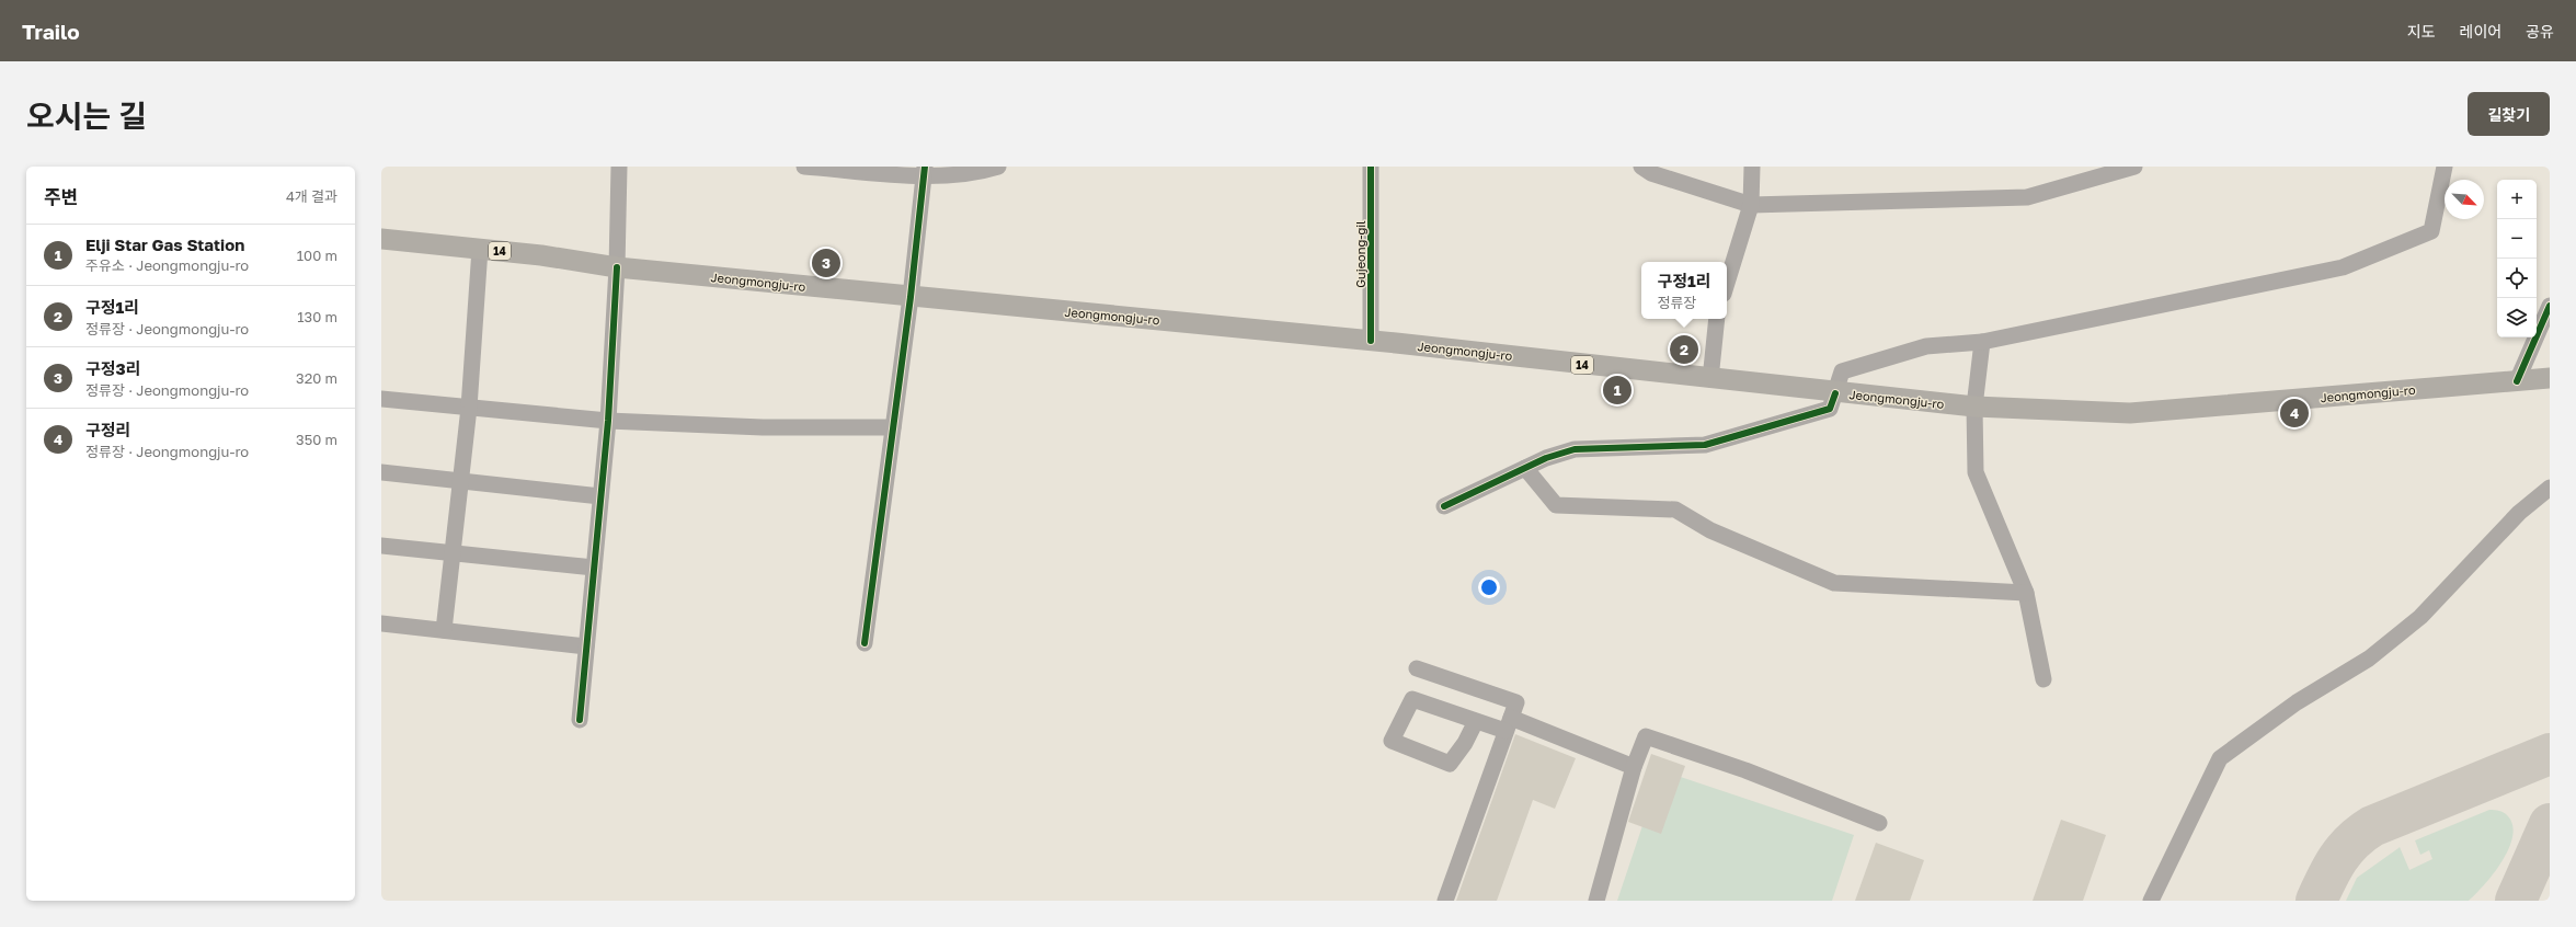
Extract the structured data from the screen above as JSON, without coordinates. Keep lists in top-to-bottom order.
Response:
{
  "streets": {
    "main road": ["14", "Jeongmongju-ro"],
    "street": ["Gujeong-gil"]
  },
  "crossings": [
    ["Gujeong-gil", "Jeongmongju-ro"]
  ],
  "north": "bottom right",
  "page": {
    "header": "Trailo",
    "nav": ["지도", "레이어", "공유"],
    "title": "오시는 길",
    "buttons": "길찾기",
    "heading": ["주변", "4개 결과"],
    "map_buttons": ["+", "−"],
    "list": [
      {
        "mark": "1",
        "name": "Elji Star Gas Station",
        "note": "주유소 · Jeongmongju-ro",
        "value": "100 m"
      },
      {
        "mark": "2",
        "name": "구정1리",
        "note": "정류장 · Jeongmongju-ro",
        "value": "130 m"
      },
      {
        "mark": "3",
        "name": "구정3리",
        "note": "정류장 · Jeongmongju-ro",
        "value": "320 m"
      },
      {
        "mark": "4",
        "name": "구정리",
        "note": "정류장 · Jeongmongju-ro",
        "value": "350 m"
      }
    ],
    "pins": [
      "3",
      "2",
      "1",
      "4"
    ],
    "popup": ["구정1리", "정류장"]
  }
}
